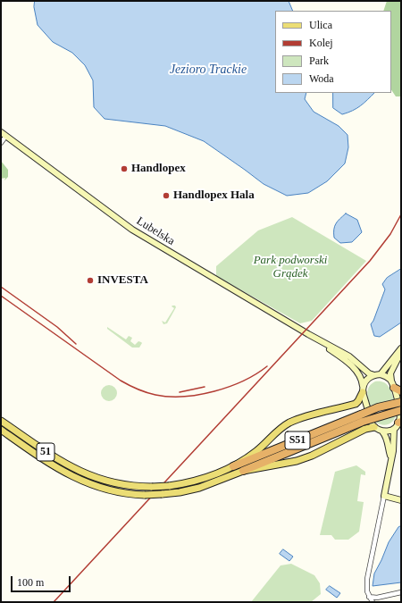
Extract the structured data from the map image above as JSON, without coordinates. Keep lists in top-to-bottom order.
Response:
{
  "streets": {
    "highway": ["S51"],
    "main road": ["51"],
    "street": ["Lubelska"]
  },
  "crossings": [
    ["S51", "51"]
  ],
  "water": ["Jezioro Trackie"],
  "parks": ["Park podworski Grądek"],
  "places": ["Handlopex", "Handlopex Hala", "INVESTA"],
  "legend": [
    "Ulica",
    "Kolej",
    "Park",
    "Woda"
  ],
  "scale_bar": "100 m"
}
